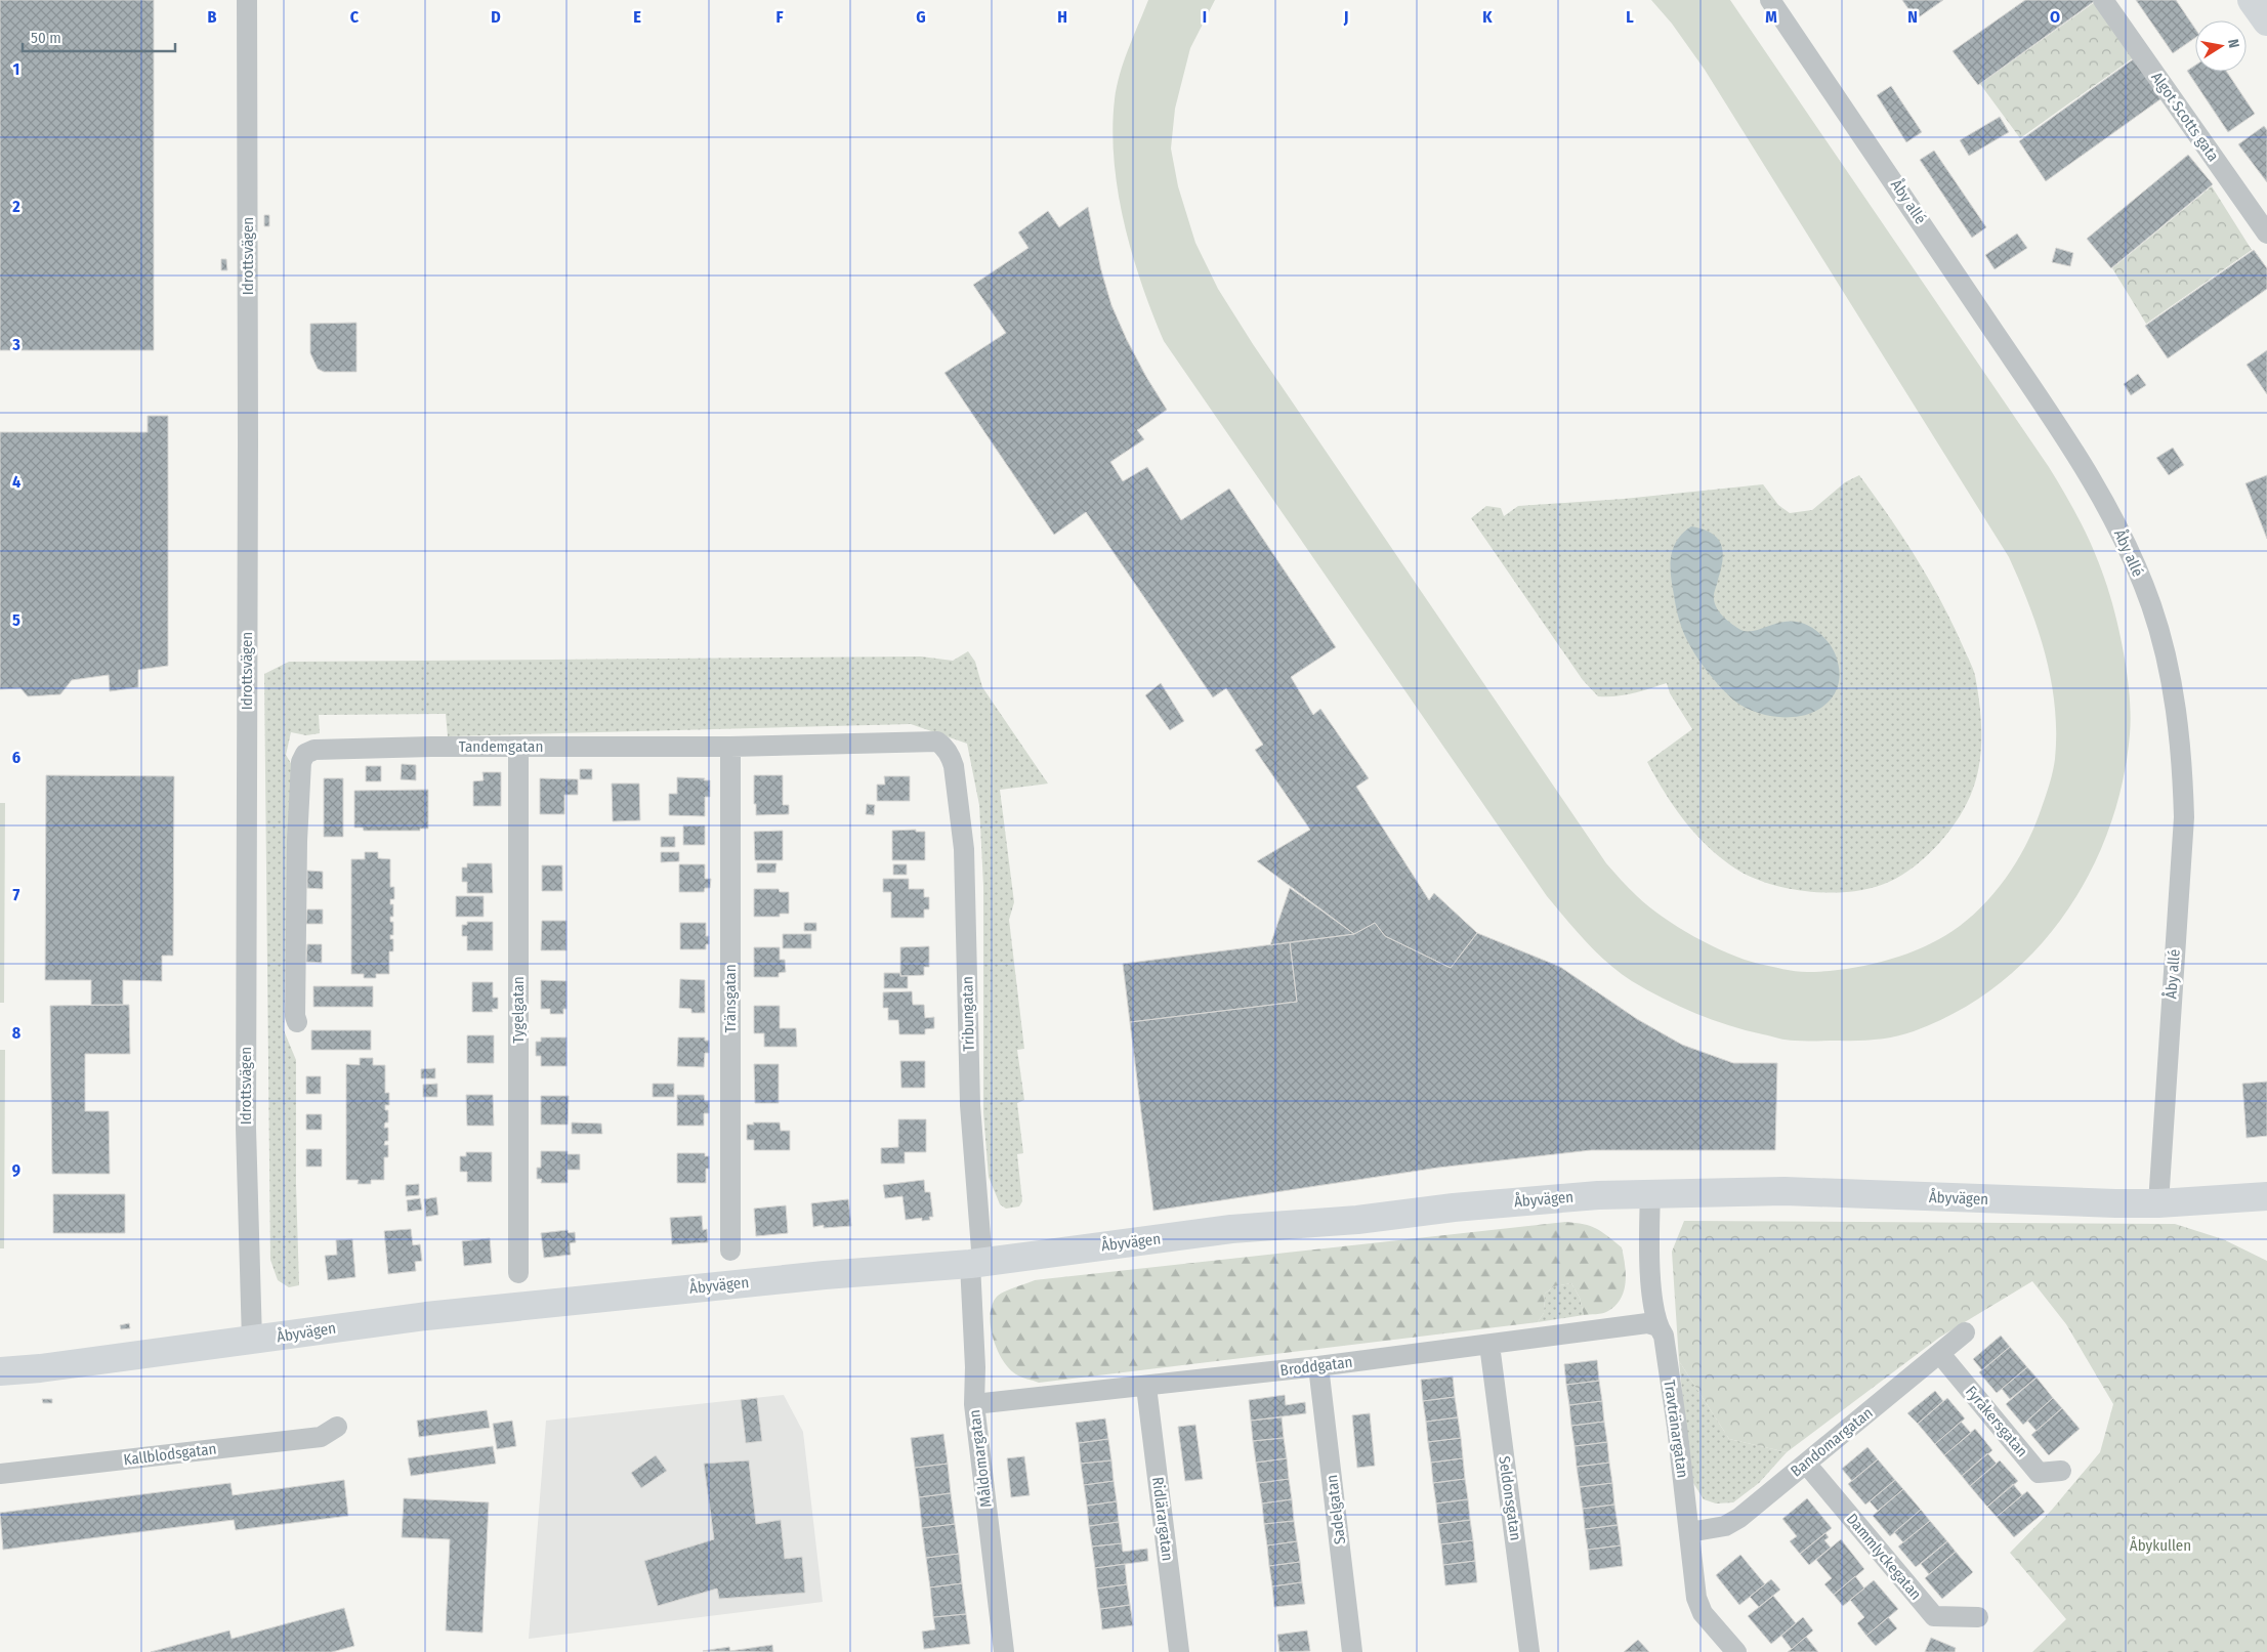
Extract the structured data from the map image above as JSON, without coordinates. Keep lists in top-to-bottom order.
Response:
{
  "streets": {
    "street": [
      "Algot Scotts gata",
      "Åby allé",
      "Idrottsvägen",
      "Tandemgatan",
      "Tränsgatan",
      "Tygelgatan",
      "Tribungatan",
      "Åbyvägen",
      "Broddgatan",
      "Fyråkersgatan",
      "Travtränargatan",
      "Bandomargatan",
      "Kallblodsgatan",
      "Måldomargatan",
      "Seldonsgatan",
      "Sadelgatan",
      "Ridlärargatan",
      "Dammlyckegatan"
    ]
  },
  "crossings": [
    ["Åby allé", "Åbyvägen"],
    ["Idrottsvägen", "Åbyvägen"],
    ["Tandemgatan", "Tränsgatan"],
    ["Tandemgatan", "Tygelgatan"],
    ["Tandemgatan", "Tribungatan"],
    ["Tribungatan", "Åbyvägen"],
    ["Tribungatan", "Måldomargatan"],
    ["Åbyvägen", "Travtränargatan"],
    ["Åbyvägen", "Måldomargatan"],
    ["Broddgatan", "Travtränargatan"],
    ["Broddgatan", "Måldomargatan"],
    ["Broddgatan", "Seldonsgatan"],
    ["Broddgatan", "Sadelgatan"],
    ["Broddgatan", "Ridlärargatan"],
    ["Fyråkersgatan", "Bandomargatan"],
    ["Travtränargatan", "Bandomargatan"],
    ["Bandomargatan", "Dammlyckegatan"]
  ],
  "parks": ["Åbykullen"],
  "scale_bar": "50 m",
  "north": "right",
  "grid": {
    "columns": [
      "B",
      "C",
      "D",
      "E",
      "F",
      "G",
      "H",
      "I",
      "J",
      "K",
      "L",
      "M",
      "N",
      "O"
    ],
    "rows": [
      "1",
      "2",
      "3",
      "4",
      "5",
      "6",
      "7",
      "8",
      "9"
    ]
  }
}
